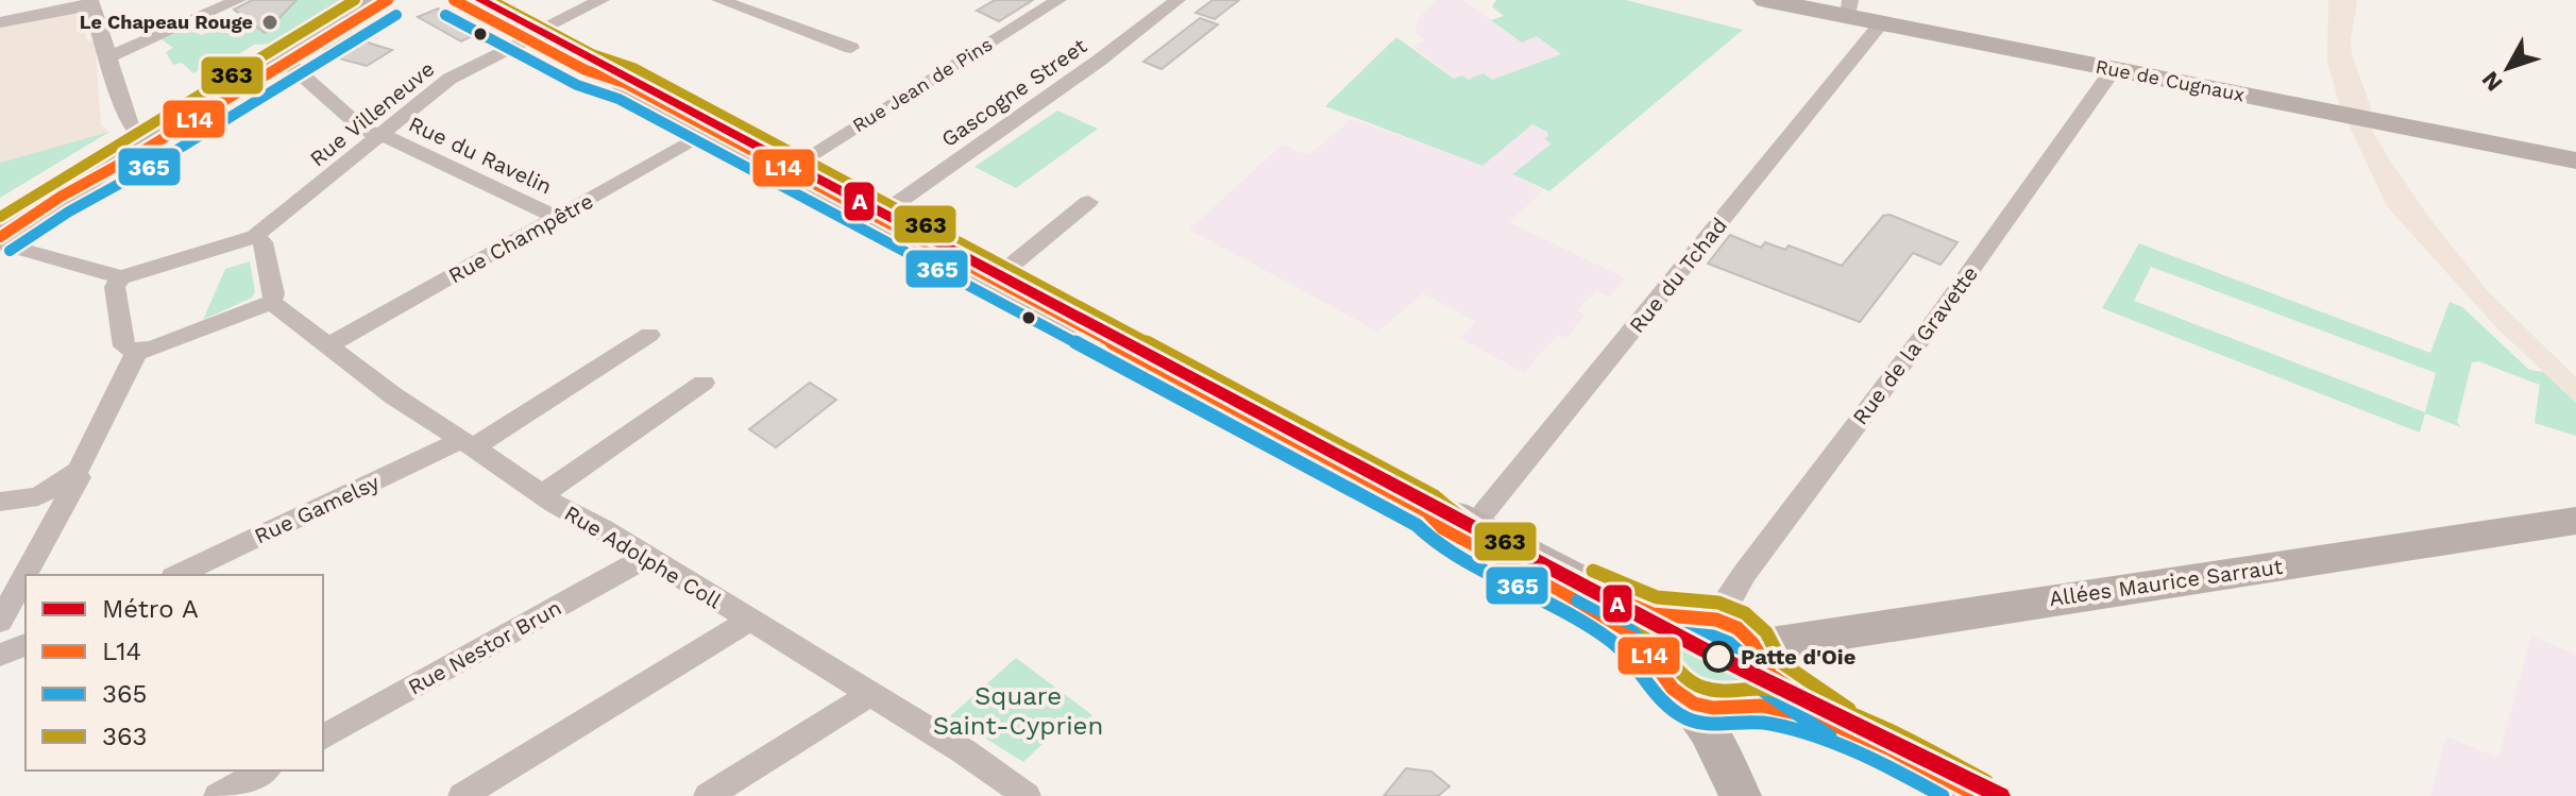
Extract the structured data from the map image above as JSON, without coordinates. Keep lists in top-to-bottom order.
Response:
{
  "streets": {
    "street": [
      "Rue de Cugnaux",
      "Rue Jean de Pins",
      "Gascogne Street",
      "Rue Villeneuve",
      "Rue du Ravelin",
      "Rue Champêtre",
      "Rue du Tchad",
      "Rue de la Gravette",
      "Rue Gamelsy",
      "Rue Adolphe Coll",
      "Allées Maurice Sarraut",
      "Rue Nestor Brun"
    ]
  },
  "crossings": [
    ["Rue de Cugnaux", "Rue du Tchad"],
    ["Rue de Cugnaux", "Rue de la Gravette"],
    ["Rue Villeneuve", "Rue du Ravelin"],
    ["Rue du Ravelin", "Rue Champêtre"],
    ["Rue Champêtre", "Rue Adolphe Coll"],
    ["Rue de la Gravette", "Allées Maurice Sarraut"],
    ["Rue Gamelsy", "Rue Adolphe Coll"],
    ["Rue Adolphe Coll", "Rue Nestor Brun"]
  ],
  "parks": ["Square Saint-Cyprien"],
  "places": ["Le Chapeau Rouge", "Patte d'Oie"],
  "lines": [
    "metro line A",
    "transit line L14",
    "transit line 363",
    "transit line 365"
  ],
  "legend": [
    "Métro A",
    "L14",
    "365",
    "363"
  ],
  "north": "bottom left"
}
